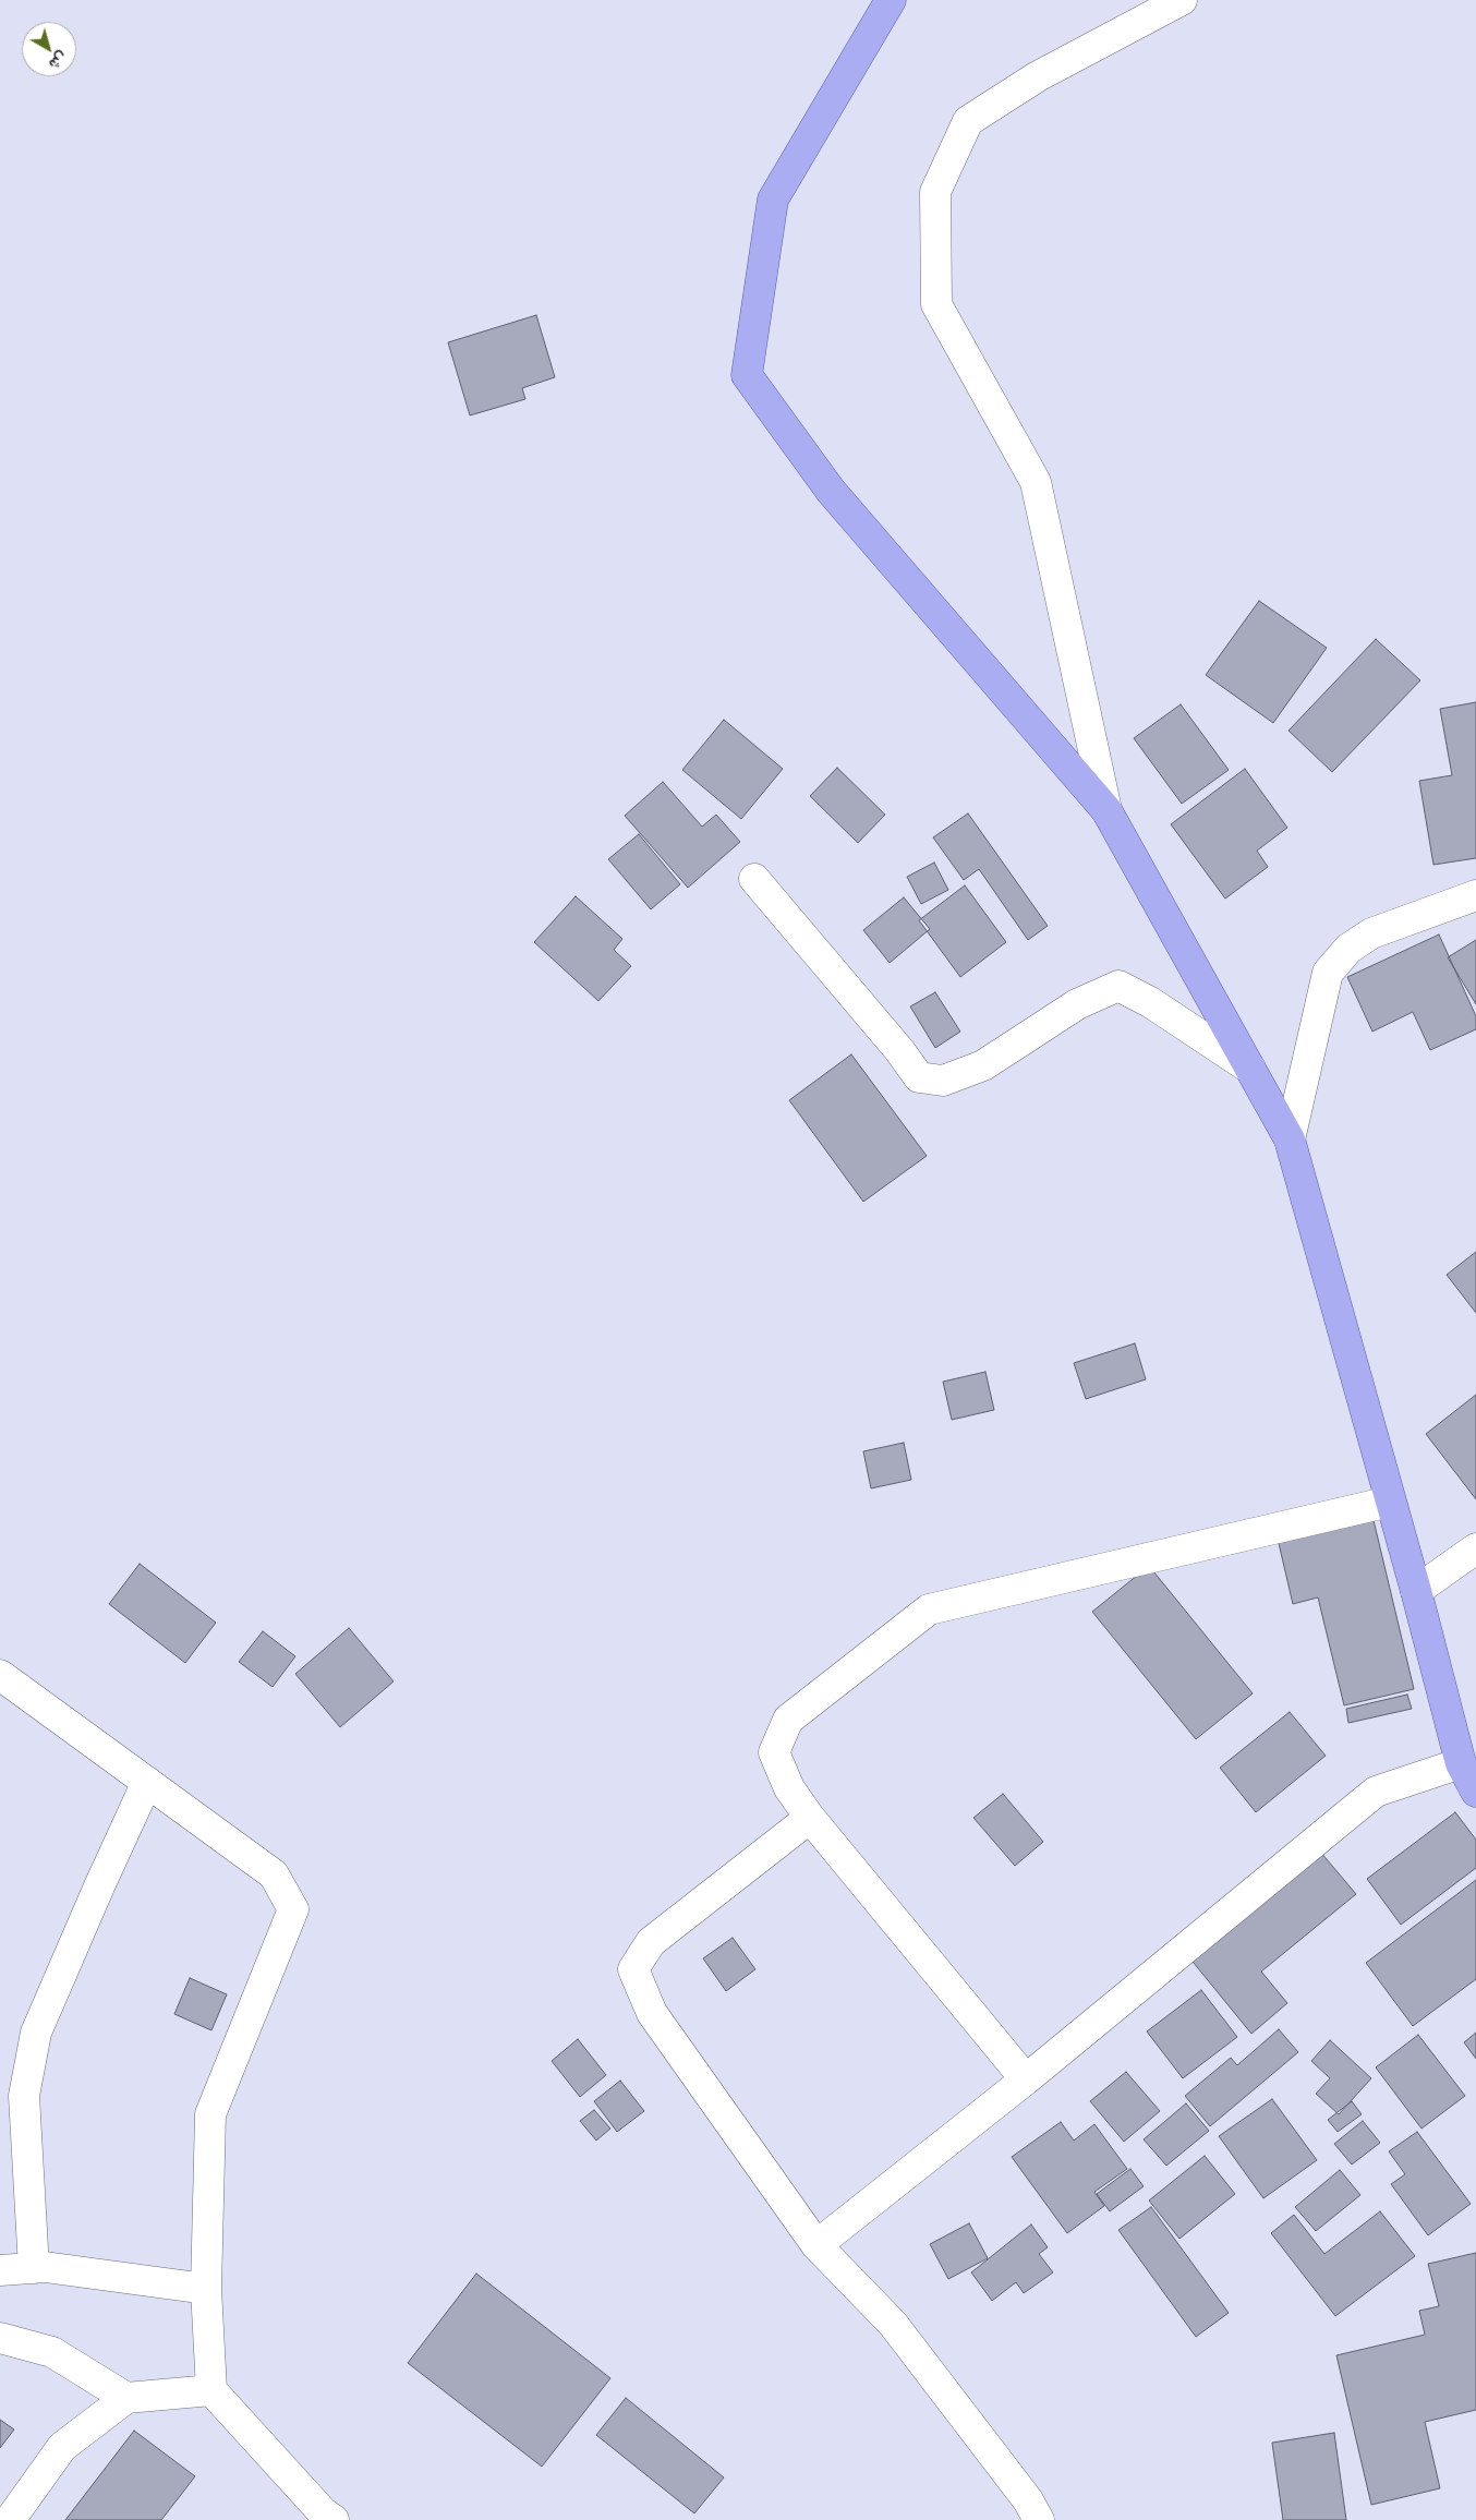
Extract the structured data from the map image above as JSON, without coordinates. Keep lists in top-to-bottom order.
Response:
{
  "north": "bottom right"
}
